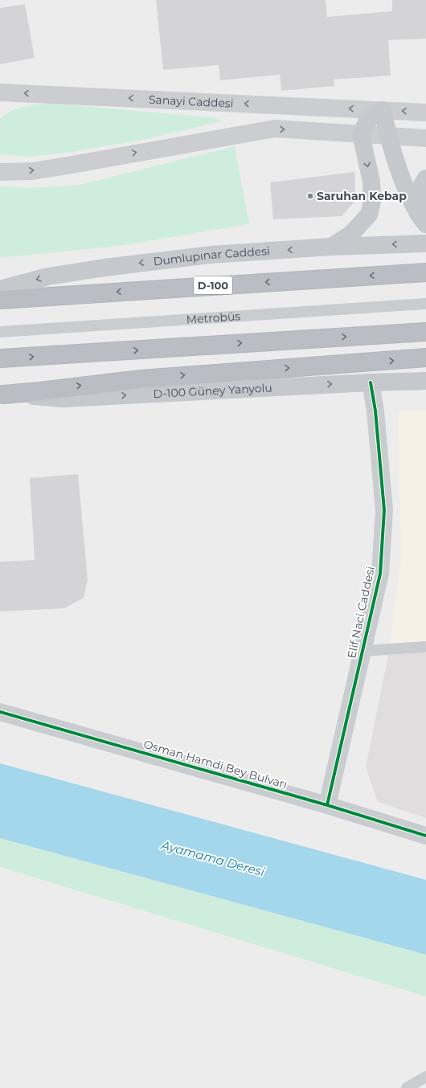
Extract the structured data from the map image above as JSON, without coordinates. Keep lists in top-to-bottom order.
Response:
{
  "streets": {
    "highway": ["D-100"],
    "main road": ["Sanayi Caddesi", "Dumlupınar Caddesi", "D-100 Güney Yanyolu"],
    "street": ["Elif Naci Caddesi", "Osman Hamdi Bey Bulvarı"],
    "lane": ["Metrobüs"]
  },
  "crossings": [
    ["D-100 Güney Yanyolu", "Elif Naci Caddesi"],
    ["Elif Naci Caddesi", "Osman Hamdi Bey Bulvarı"]
  ],
  "one_way": ["D-100 Güney Yanyolu"],
  "water": ["Ayamama Deresi"],
  "places": ["Saruhan Kebap"]
}
